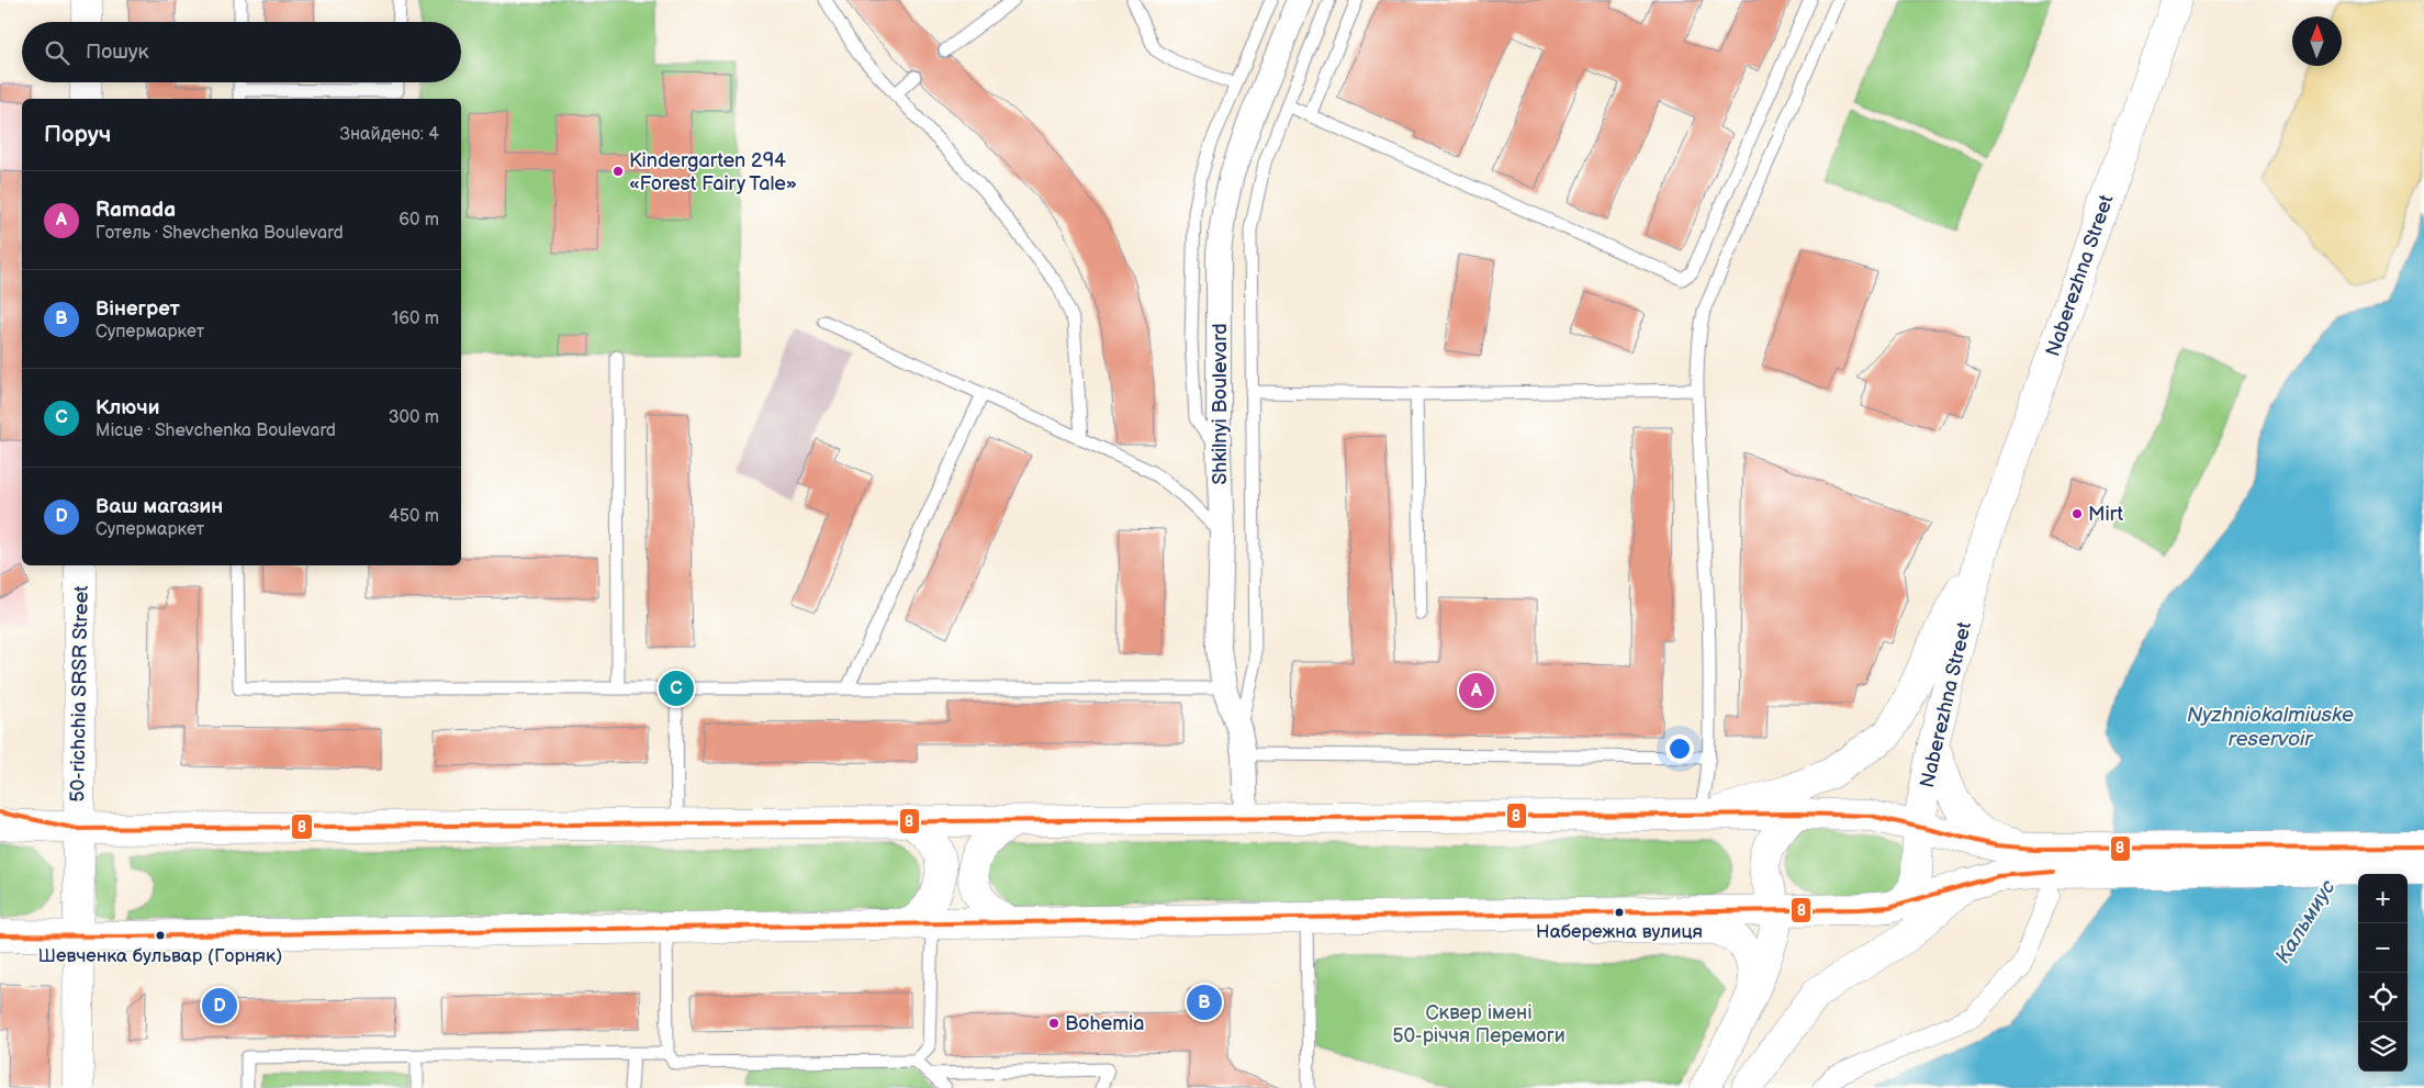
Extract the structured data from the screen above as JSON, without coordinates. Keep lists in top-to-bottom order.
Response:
{
  "streets": {
    "main road": ["Naberezhna Street", "50-richchia SRSR Street"],
    "street": ["Shkilnyi Boulevard"]
  },
  "water": ["Nyzhniokalmiuske reservoir", "Кальмиус"],
  "parks": ["Сквер імені 50-річчя Перемоги"],
  "places": [
    "Kindergarten 294 «Forest Fairy Tale»",
    "Mirt",
    "Набережна вулиця",
    "Шевченка бульвар (Горняк)",
    "Bohemia"
  ],
  "lines": ["transit line 8"],
  "north": "top",
  "page": {
    "search": "Пошук",
    "heading": ["Поруч", "Знайдено: 4"],
    "list": [
      {
        "mark": "A",
        "name": "Ramada",
        "note": "Готель · Shevchenka Boulevard",
        "value": "60 m"
      },
      {
        "mark": "B",
        "name": "Вінегрет",
        "note": "Супермаркет",
        "value": "160 m"
      },
      {
        "mark": "C",
        "name": "Ключи",
        "note": "Місце · Shevchenka Boulevard",
        "value": "300 m"
      },
      {
        "mark": "D",
        "name": "Ваш магазин",
        "note": "Супермаркет",
        "value": "450 m"
      }
    ],
    "pins": [
      "C",
      "A",
      "B",
      "D"
    ],
    "map_buttons": ["+", "−"]
  }
}
